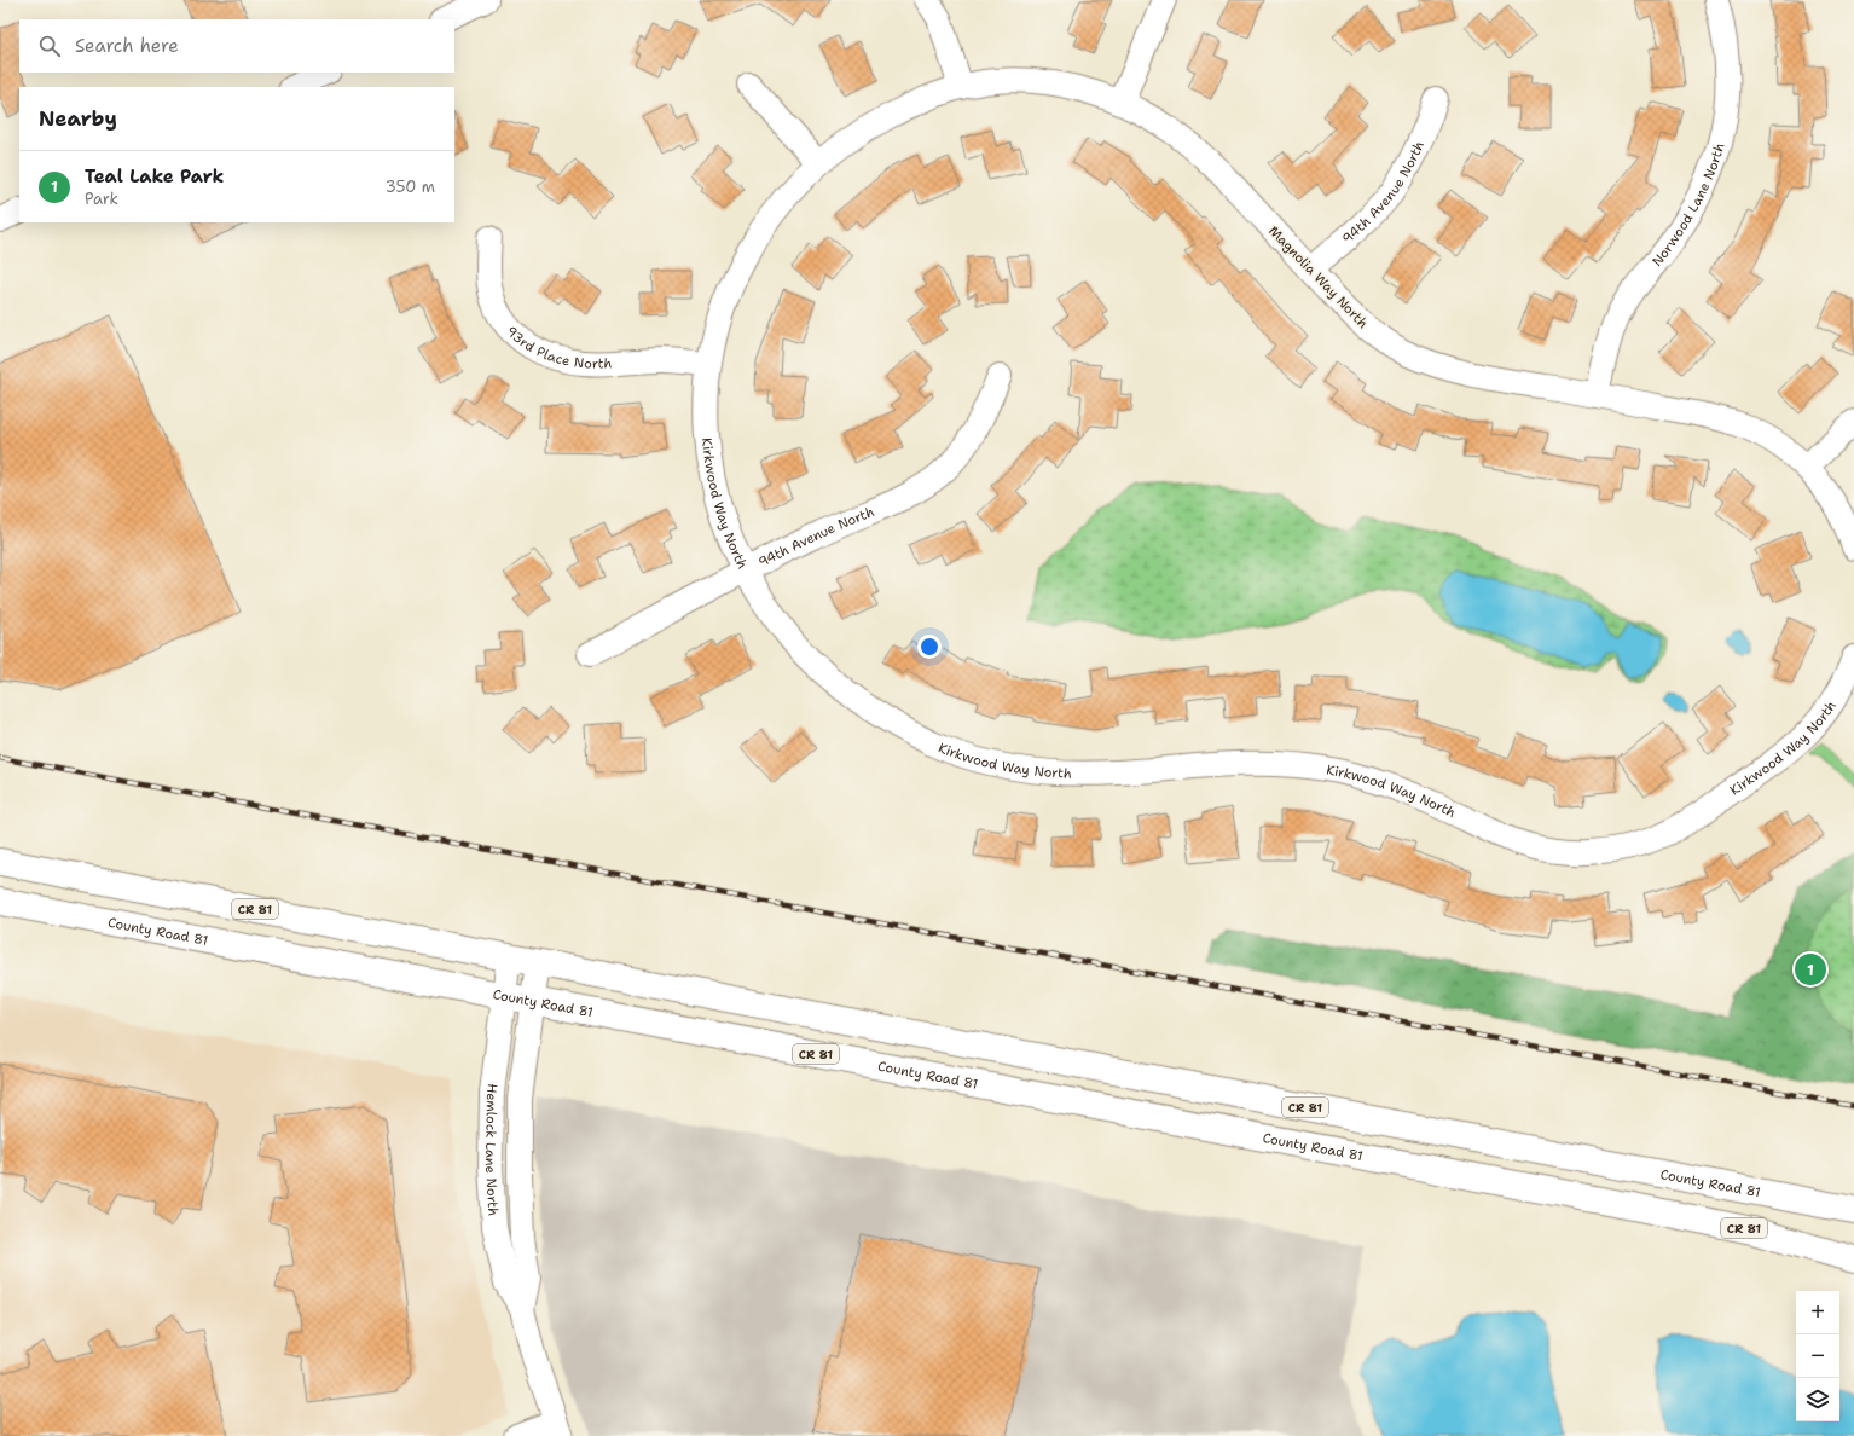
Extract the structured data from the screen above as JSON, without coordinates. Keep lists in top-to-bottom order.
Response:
{
  "streets": {
    "highway": ["CR 81", "County Road 81"],
    "street": [
      "94th Avenue North",
      "Norwood Lane North",
      "Magnolia Way North",
      "93rd Place North",
      "Kirkwood Way North",
      "Hemlock Lane North"
    ]
  },
  "crossings": [
    ["94th Avenue North", "Magnolia Way North"],
    ["94th Avenue North", "Kirkwood Way North"],
    ["Norwood Lane North", "Magnolia Way North"],
    ["Magnolia Way North", "Kirkwood Way North"],
    ["93rd Place North", "Kirkwood Way North"],
    ["County Road 81", "Hemlock Lane North"]
  ],
  "page": {
    "search": "Search here",
    "heading": "Nearby",
    "list": [
      {
        "mark": "1",
        "name": "Teal Lake Park",
        "note": "Park",
        "value": "350 m"
      }
    ],
    "pins": "1",
    "map_buttons": ["+", "−"]
  }
}
